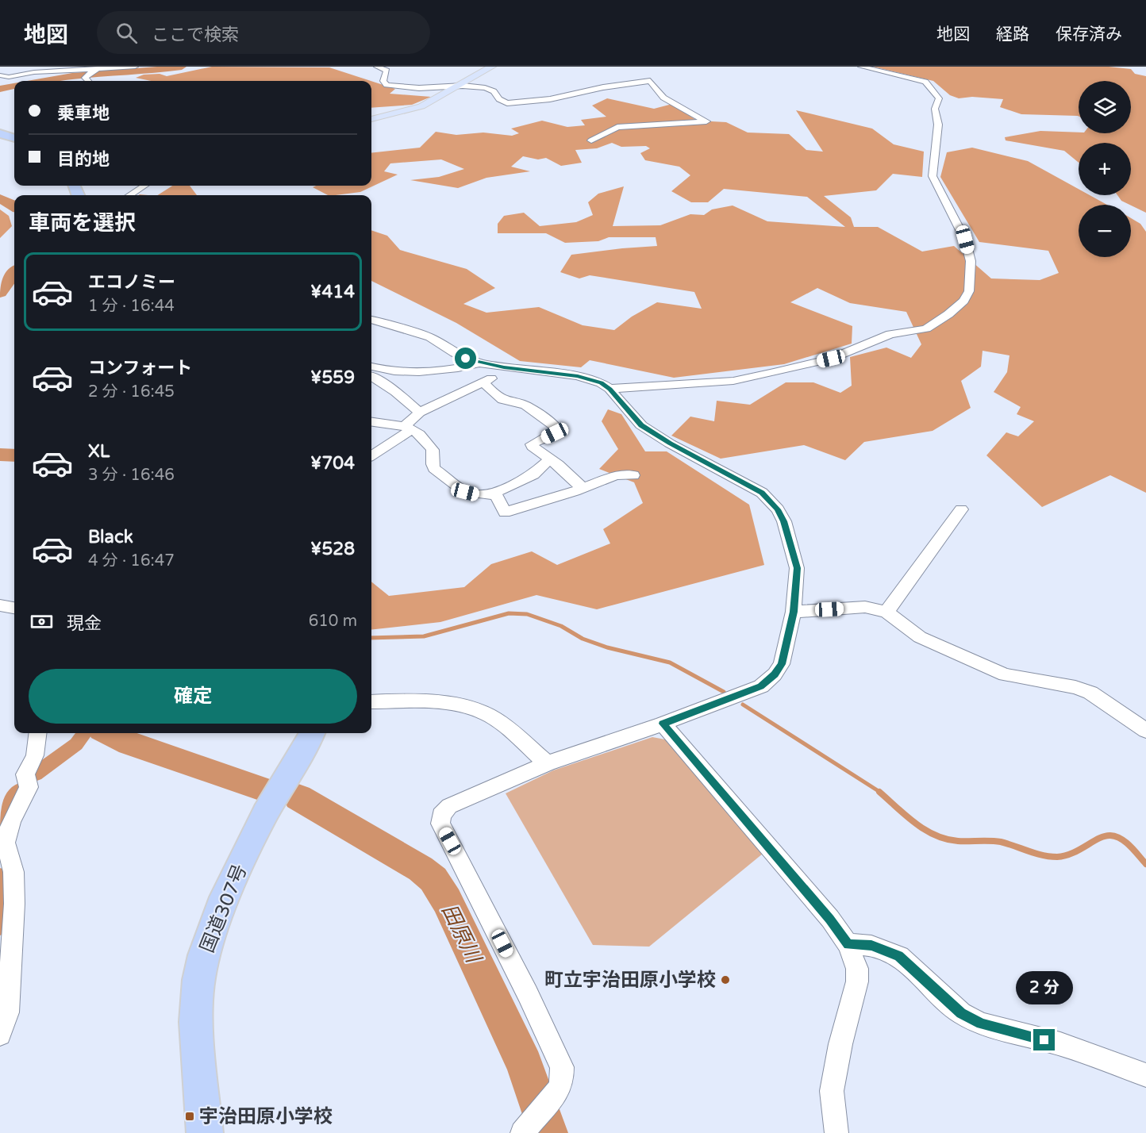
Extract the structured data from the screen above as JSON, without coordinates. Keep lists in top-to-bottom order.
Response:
{
  "streets": {
    "highway": ["国道307号"]
  },
  "water": ["田原川"],
  "places": {
    "other": ["町立宇治田原小学校"],
    "transit": ["宇治田原小学校"]
  },
  "page": {
    "header": "地図",
    "search": "ここで検索",
    "nav": ["地図", "経路", "保存済み"],
    "map_buttons": ["+", "−"],
    "banner": ["乗車地", "目的地"],
    "heading": "車両を選択",
    "list": [
      {
        "name": "エコノミー",
        "note": "1 分 · 16:44",
        "value": "¥414"
      },
      {
        "name": "コンフォート",
        "note": "2 分 · 16:45",
        "value": "¥559"
      },
      {
        "name": "XL",
        "note": "3 分 · 16:46",
        "value": "¥704"
      },
      {
        "name": "Black",
        "note": "4 分 · 16:47",
        "value": "¥528"
      }
    ],
    "pay": ["現金", "610 m"],
    "buttons": "確定",
    "bubble": "2 分"
  }
}
